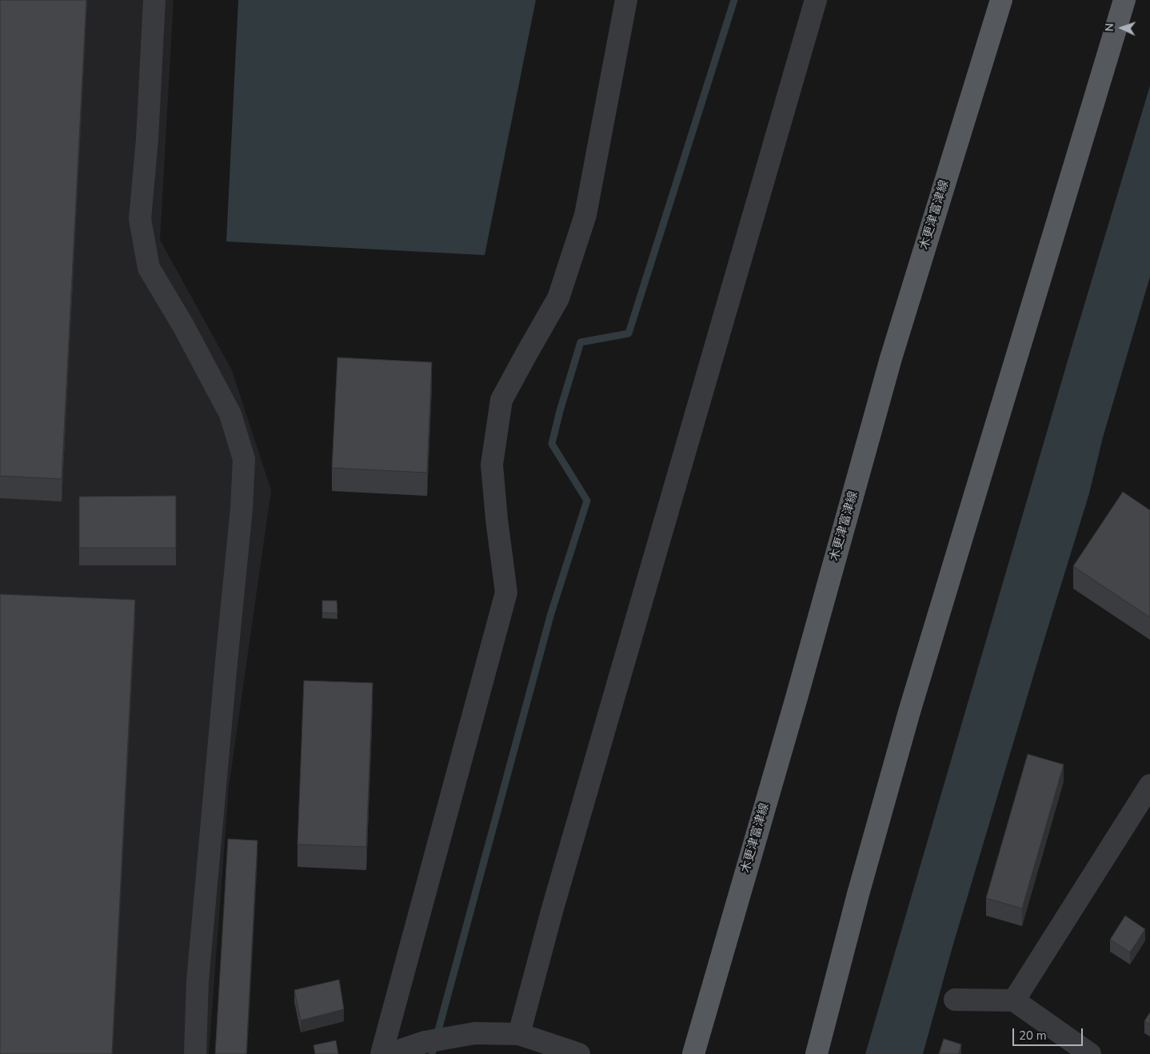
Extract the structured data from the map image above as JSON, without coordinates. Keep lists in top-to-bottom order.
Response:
{
  "streets": {
    "main road": ["木更津富津線"]
  },
  "scale_bar": "20 m",
  "north": "left"
}
